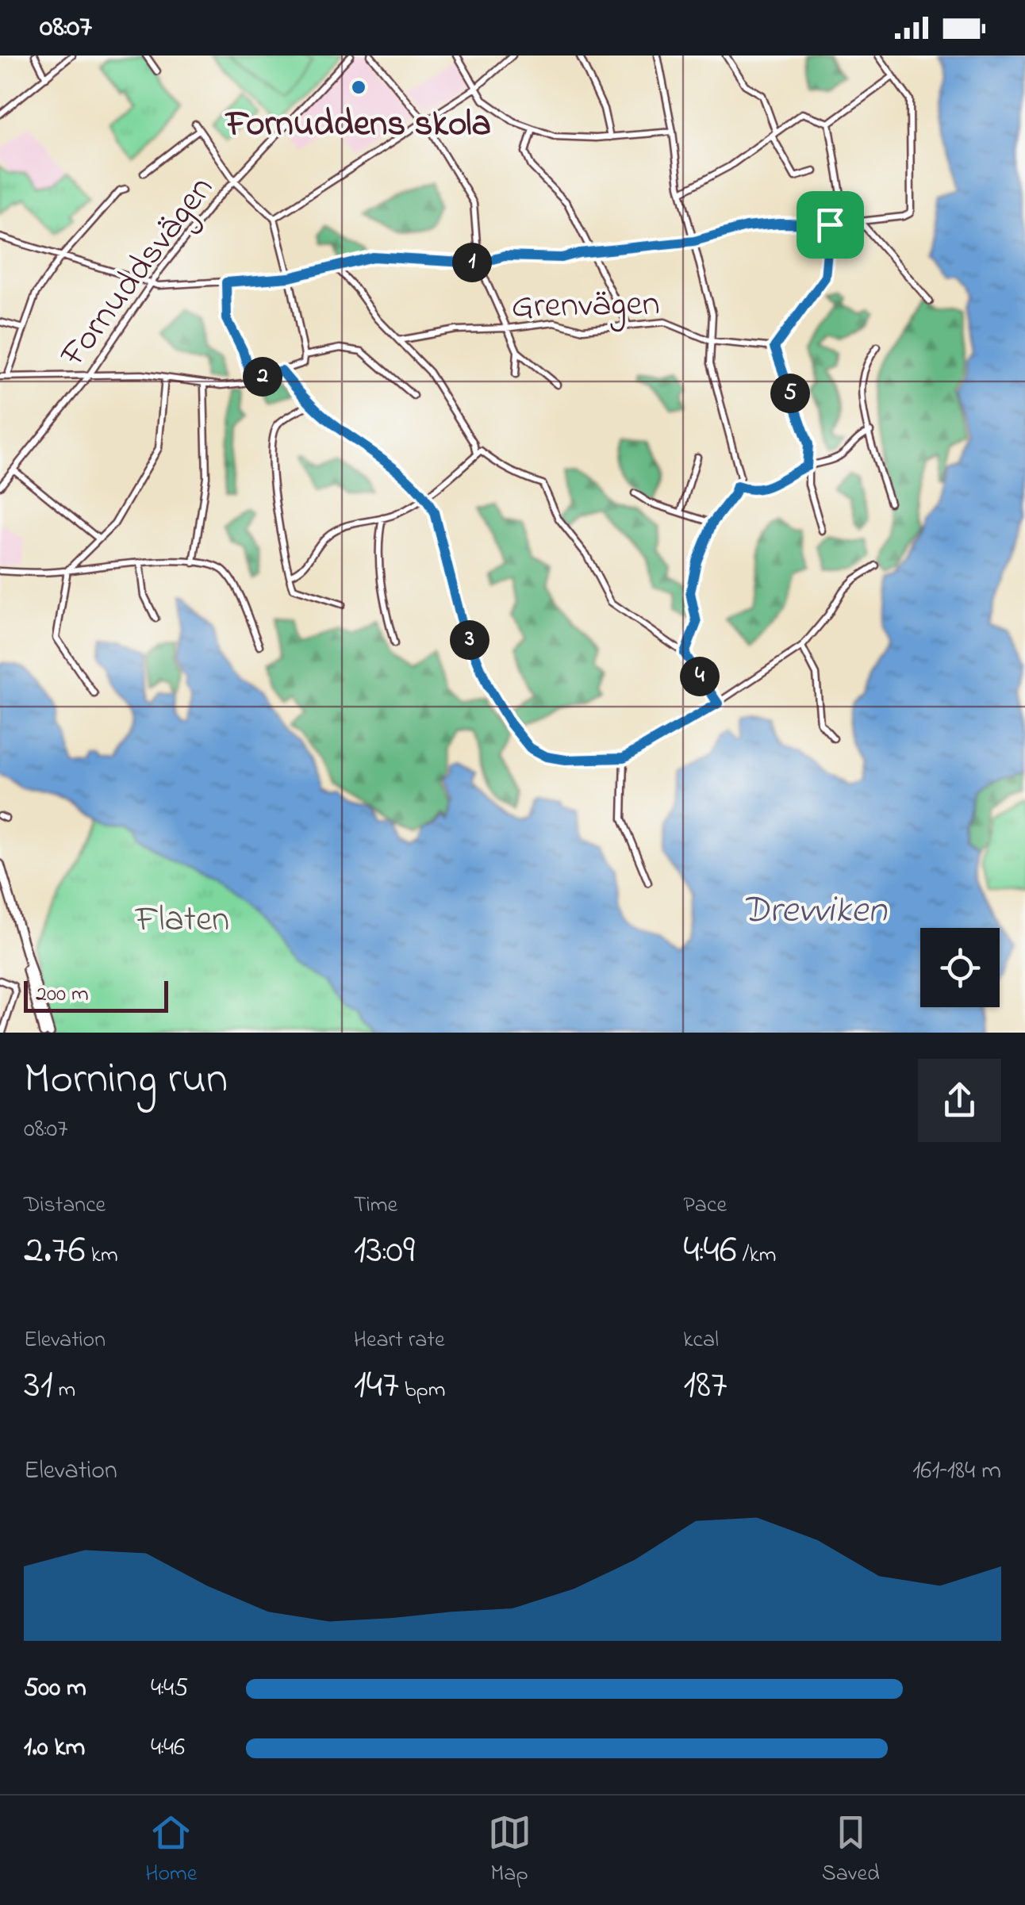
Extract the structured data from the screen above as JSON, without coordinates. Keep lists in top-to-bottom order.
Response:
{
  "streets": {
    "street": ["Fornuddsvägen", "Grenvägen"]
  },
  "water": ["Drevviken"],
  "parks": ["Flaten"],
  "places": ["Fornuddens skola"],
  "scale_bar": "200 m",
  "page": {
    "status": "08:07",
    "pins": [
      "1",
      "2",
      "5",
      "3",
      "4"
    ],
    "scale": "200 m",
    "heading": ["Morning run", "08:07"],
    "stats": [
      ["Distance", "2.76 km"],
      ["Time", "13:09"],
      ["Pace", "4:46 /km"],
      ["Elevation", "31 m"],
      ["Heart rate", "147 bpm"],
      ["kcal", "187"]
    ],
    "chart": ["Elevation", "161–184 m"],
    "list": [
      {
        "name": "500 m",
        "note": "4:45"
      },
      {
        "name": "1.0 km",
        "note": "4:46"
      }
    ],
    "tabs": ["Home", "Map", "Saved"]
  }
}
